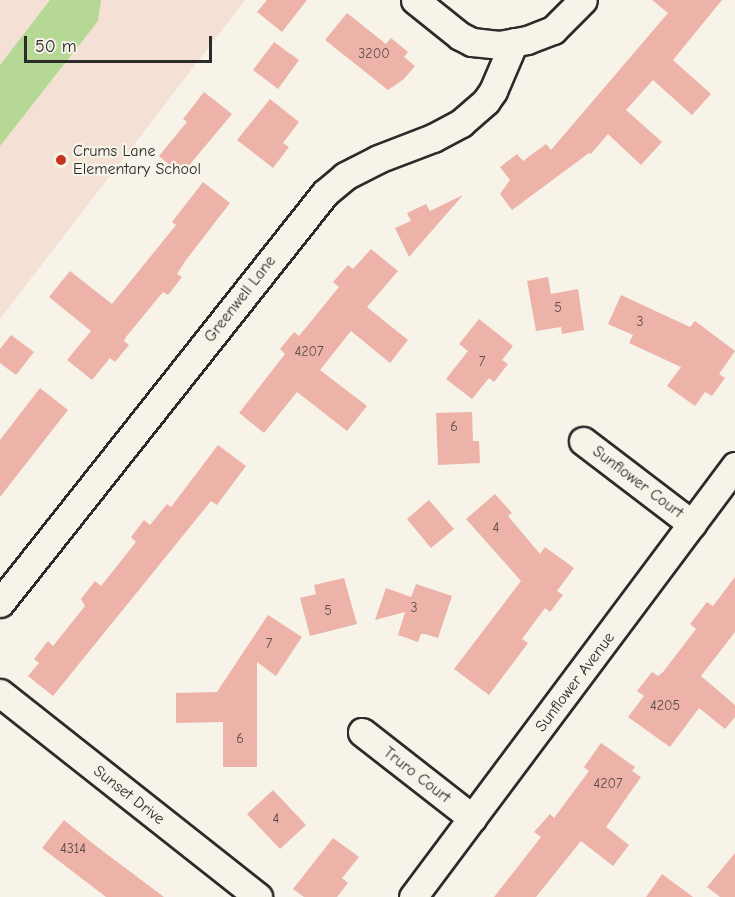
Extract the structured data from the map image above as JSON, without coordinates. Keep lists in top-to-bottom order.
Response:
{
  "streets": {
    "street": [
      "Greenwell Lane",
      "Sunflower Court",
      "Sunflower Avenue",
      "Truro Court",
      "Sunset Drive"
    ]
  },
  "crossings": [
    ["Sunflower Court", "Sunflower Avenue"],
    ["Sunflower Avenue", "Truro Court"]
  ],
  "places": ["Crums Lane Elementary School"],
  "house_numbers": [
    "3200",
    "5",
    "3",
    "4207",
    "7",
    "6",
    "4",
    "3",
    "5",
    "7",
    "4205",
    "6",
    "4207",
    "4",
    "4314"
  ],
  "scale_bar": "50 m"
}
